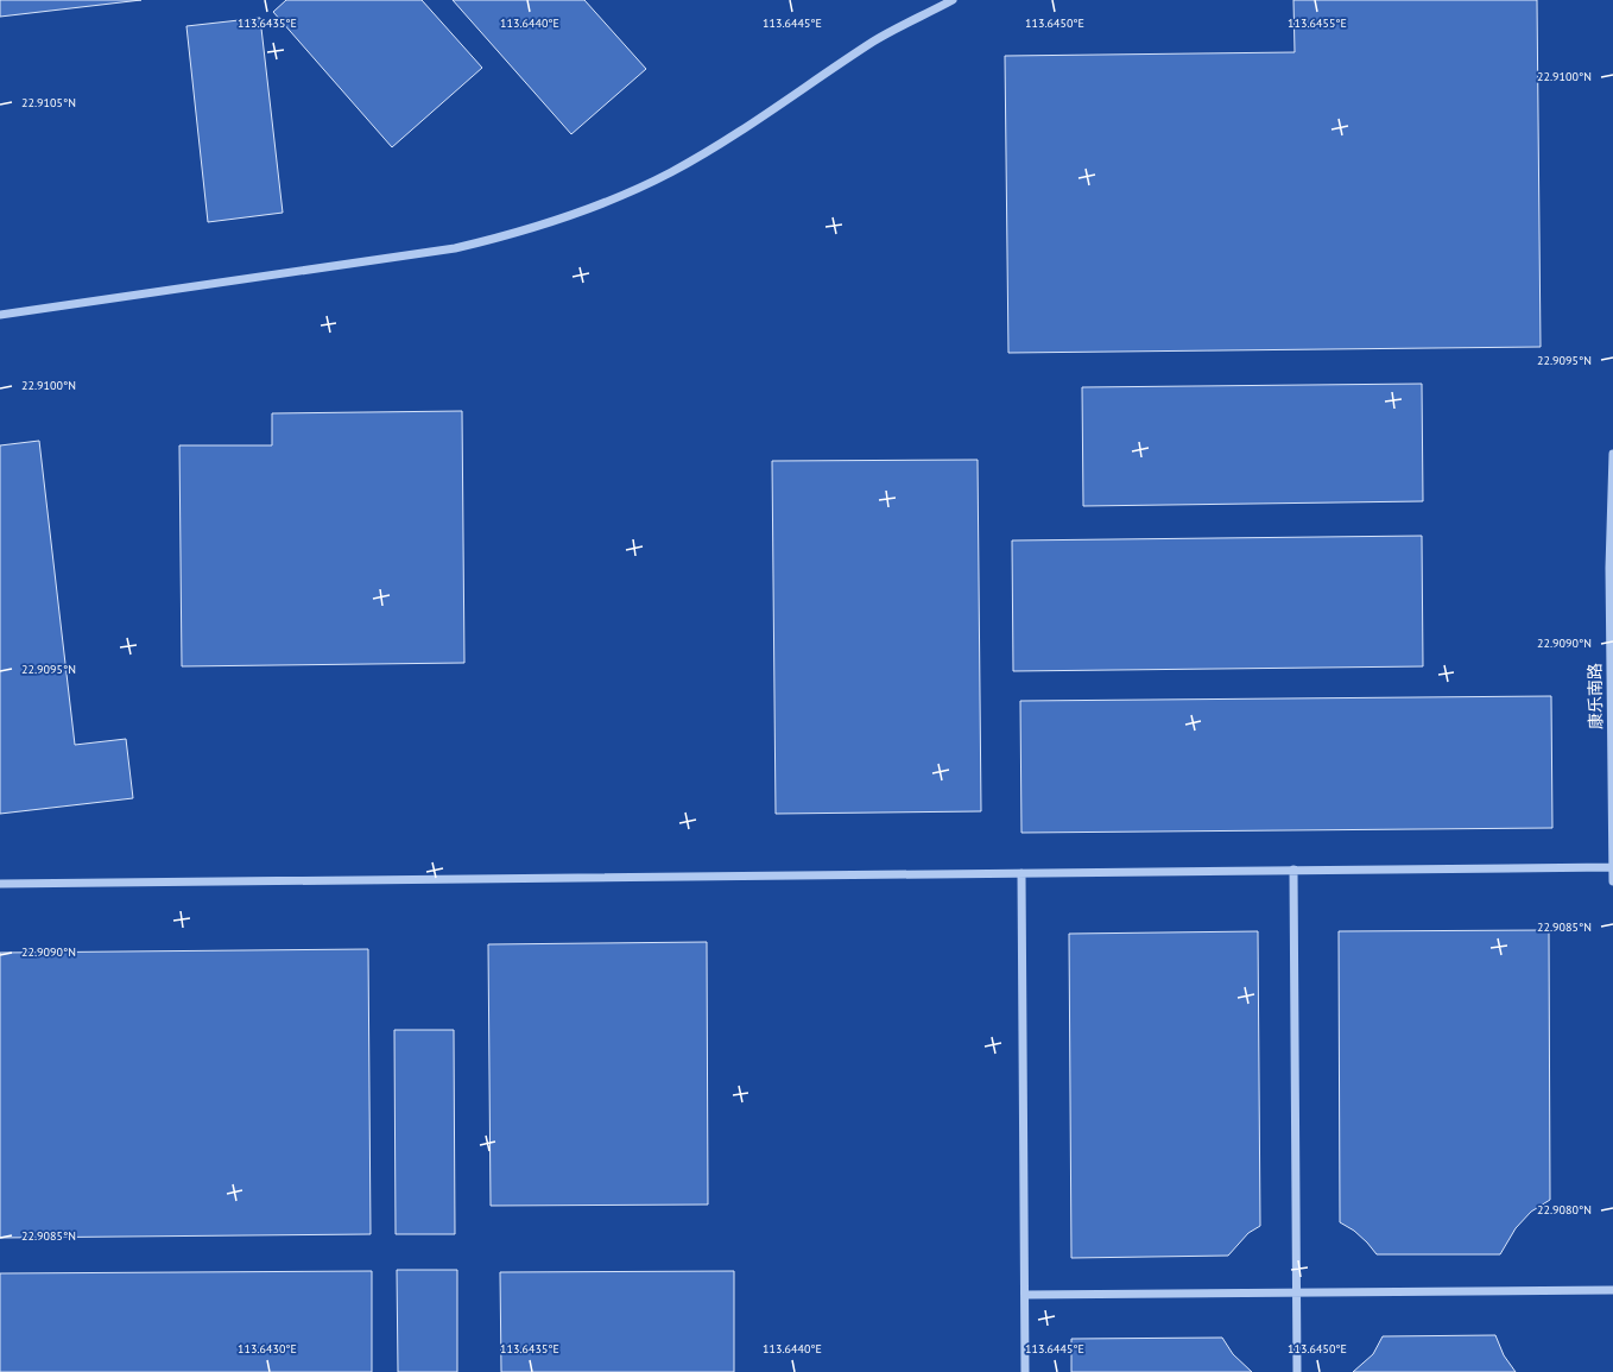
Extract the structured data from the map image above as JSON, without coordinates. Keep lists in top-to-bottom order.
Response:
{
  "streets": {
    "street": ["康乐南路"]
  },
  "coordinates": [
    "113.6435°E",
    "113.6440°E",
    "113.6445°E",
    "113.6450°E",
    "113.6455°E",
    "22.9100°N",
    "22.9105°N",
    "22.9095°N",
    "22.9090°N",
    "22.9085°N",
    "22.9080°N",
    "113.6430°E"
  ]
}
